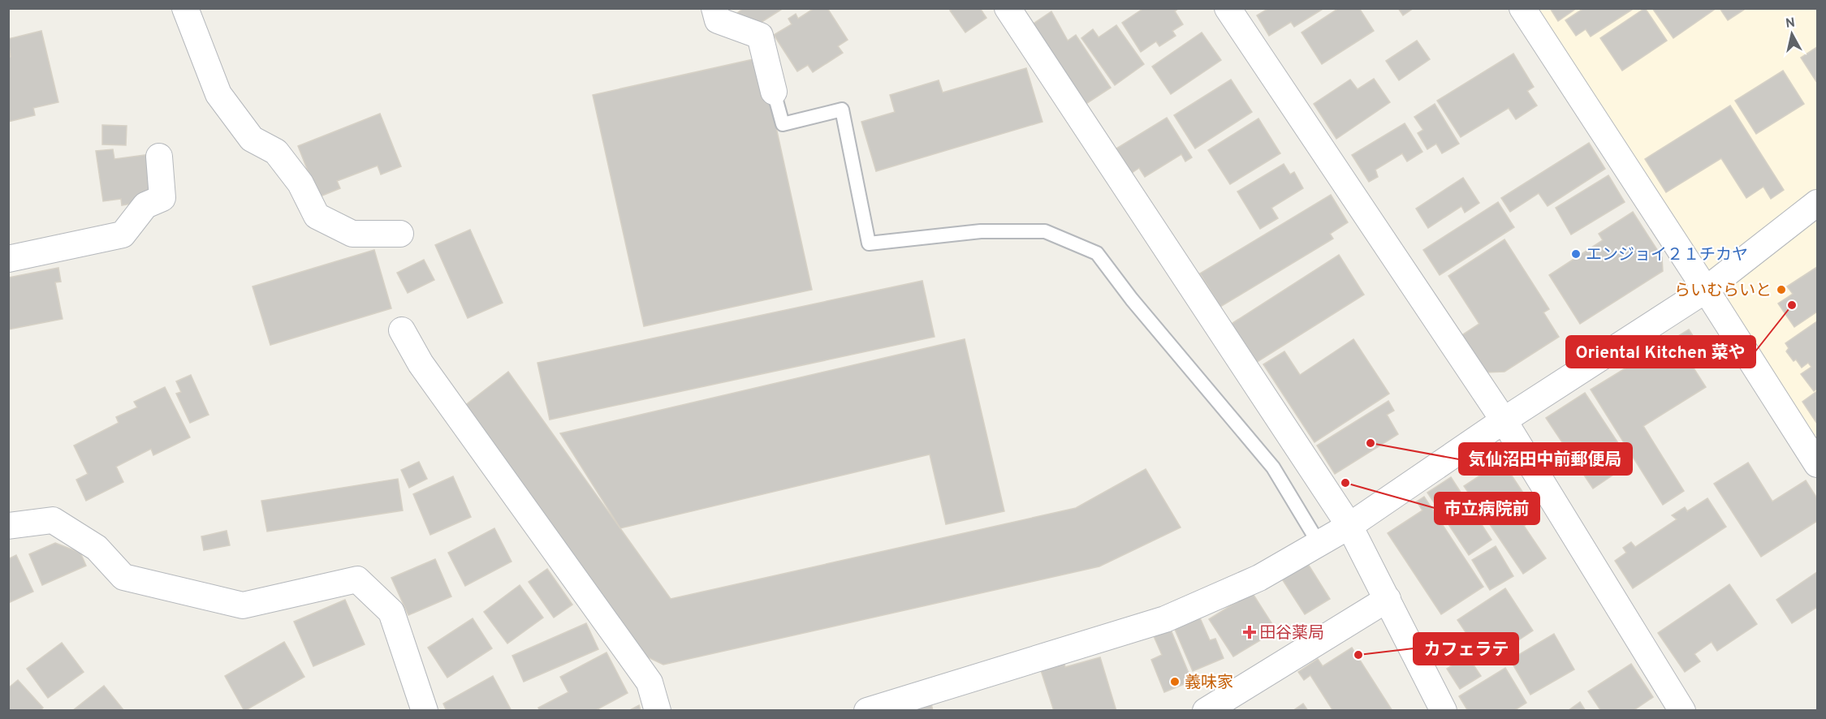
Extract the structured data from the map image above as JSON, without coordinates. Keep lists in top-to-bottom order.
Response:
{
  "places": {
    "other": [
      "エンジョイ２１チカヤ",
      "らいむらいと",
      "Oriental Kitchen 菜や",
      "気仙沼田中前郵便局",
      "市立病院前",
      "カフェラテ",
      "義味家"
    ],
    "health": ["田谷薬局"]
  },
  "north": "top"
}
